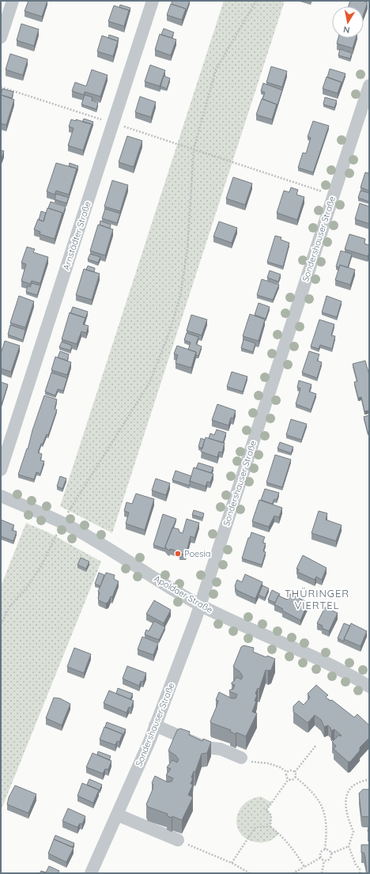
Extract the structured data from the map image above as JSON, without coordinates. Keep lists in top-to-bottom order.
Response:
{
  "streets": {
    "street": ["Arnstädter Straße", "Sondershauser Straße", "Apoldaer Straße"]
  },
  "crossings": [
    ["Sondershauser Straße", "Apoldaer Straße"]
  ],
  "districts": ["THÜRINGER VIERTEL"],
  "places": ["Poesia"],
  "north": "bottom"
}
